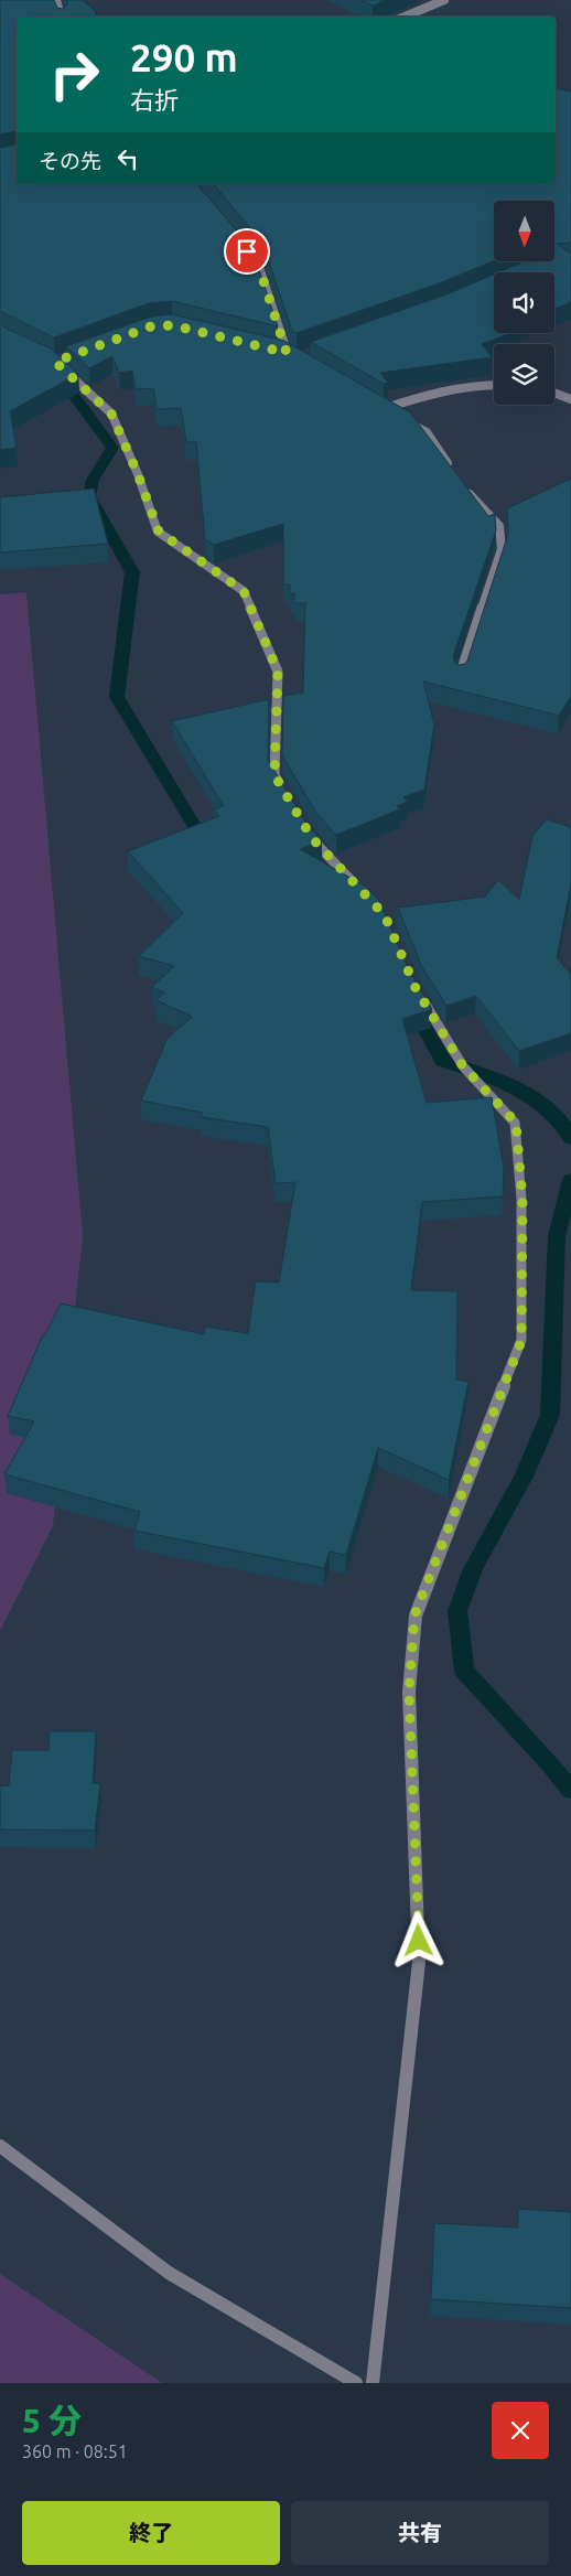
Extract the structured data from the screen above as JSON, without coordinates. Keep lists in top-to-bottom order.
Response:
{
  "north": "bottom",
  "page": {
    "turn": ["290 m", "右折"],
    "then": "その先",
    "heading": ["5 分", "360 m · 08:51"],
    "buttons": ["終了", "共有"]
  }
}
